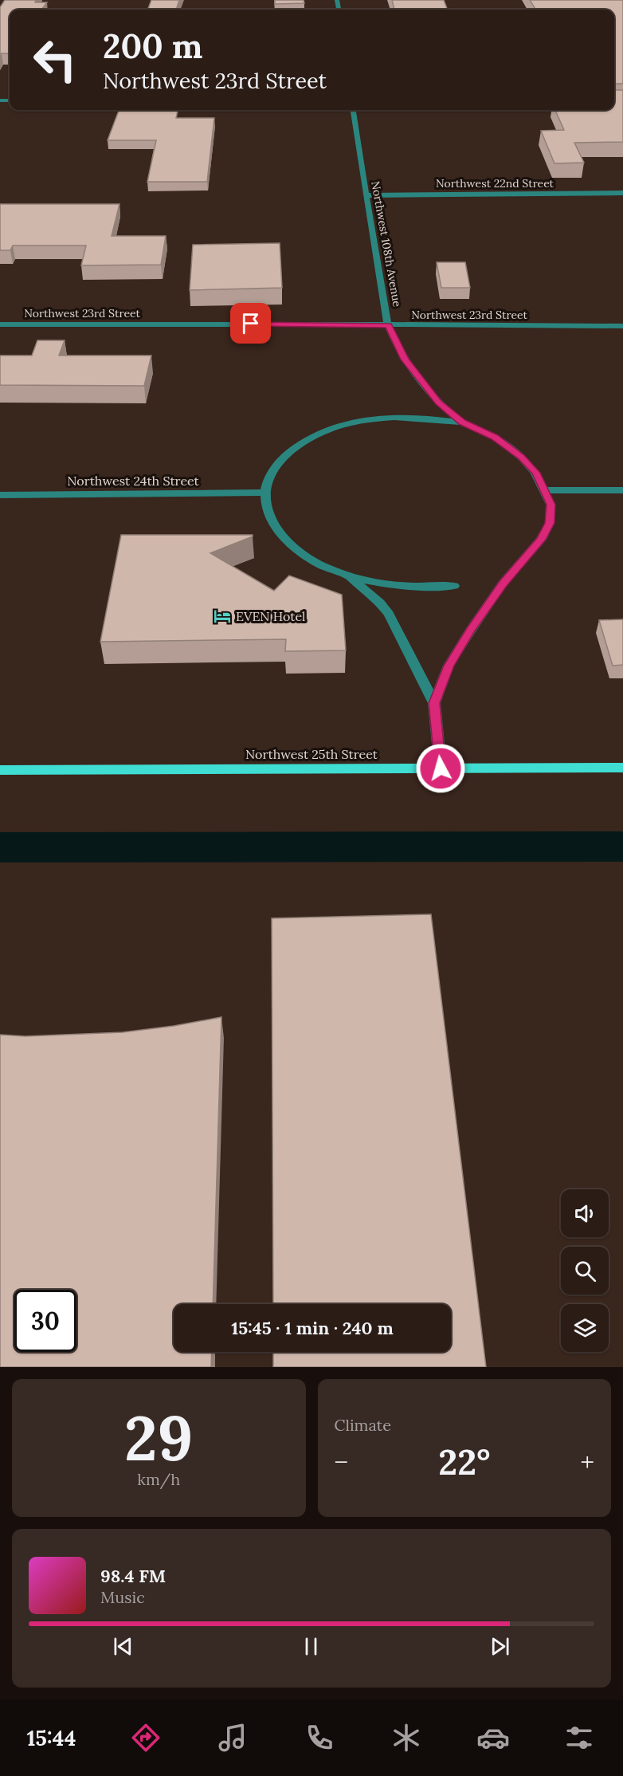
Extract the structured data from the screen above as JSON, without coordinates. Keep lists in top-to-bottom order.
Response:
{
  "streets": {
    "main road": ["Northwest 25th Street"],
    "street": [
      "Northwest 22nd Street",
      "Northwest 108th Avenue",
      "Northwest 23rd Street",
      "Northwest 24th Street"
    ]
  },
  "crossings": [
    ["Northwest 22nd Street", "Northwest 108th Avenue"],
    ["Northwest 108th Avenue", "Northwest 23rd Street"],
    ["Northwest 108th Avenue", "Northwest 25th Street"]
  ],
  "places": {
    "hotel": ["EVEN Hotel"]
  },
  "page": {
    "turn": ["200 m", "Northwest 23rd Street"],
    "limit": "30",
    "trip": "15:45 · 1 min · 240 m",
    "tile": [
      ["29", "km/h"],
      "Climate"
    ],
    "heat": ["−", "22°", "+"],
    "song": ["98.4 FM", "Music"],
    "tabs": "15:44"
  }
}
